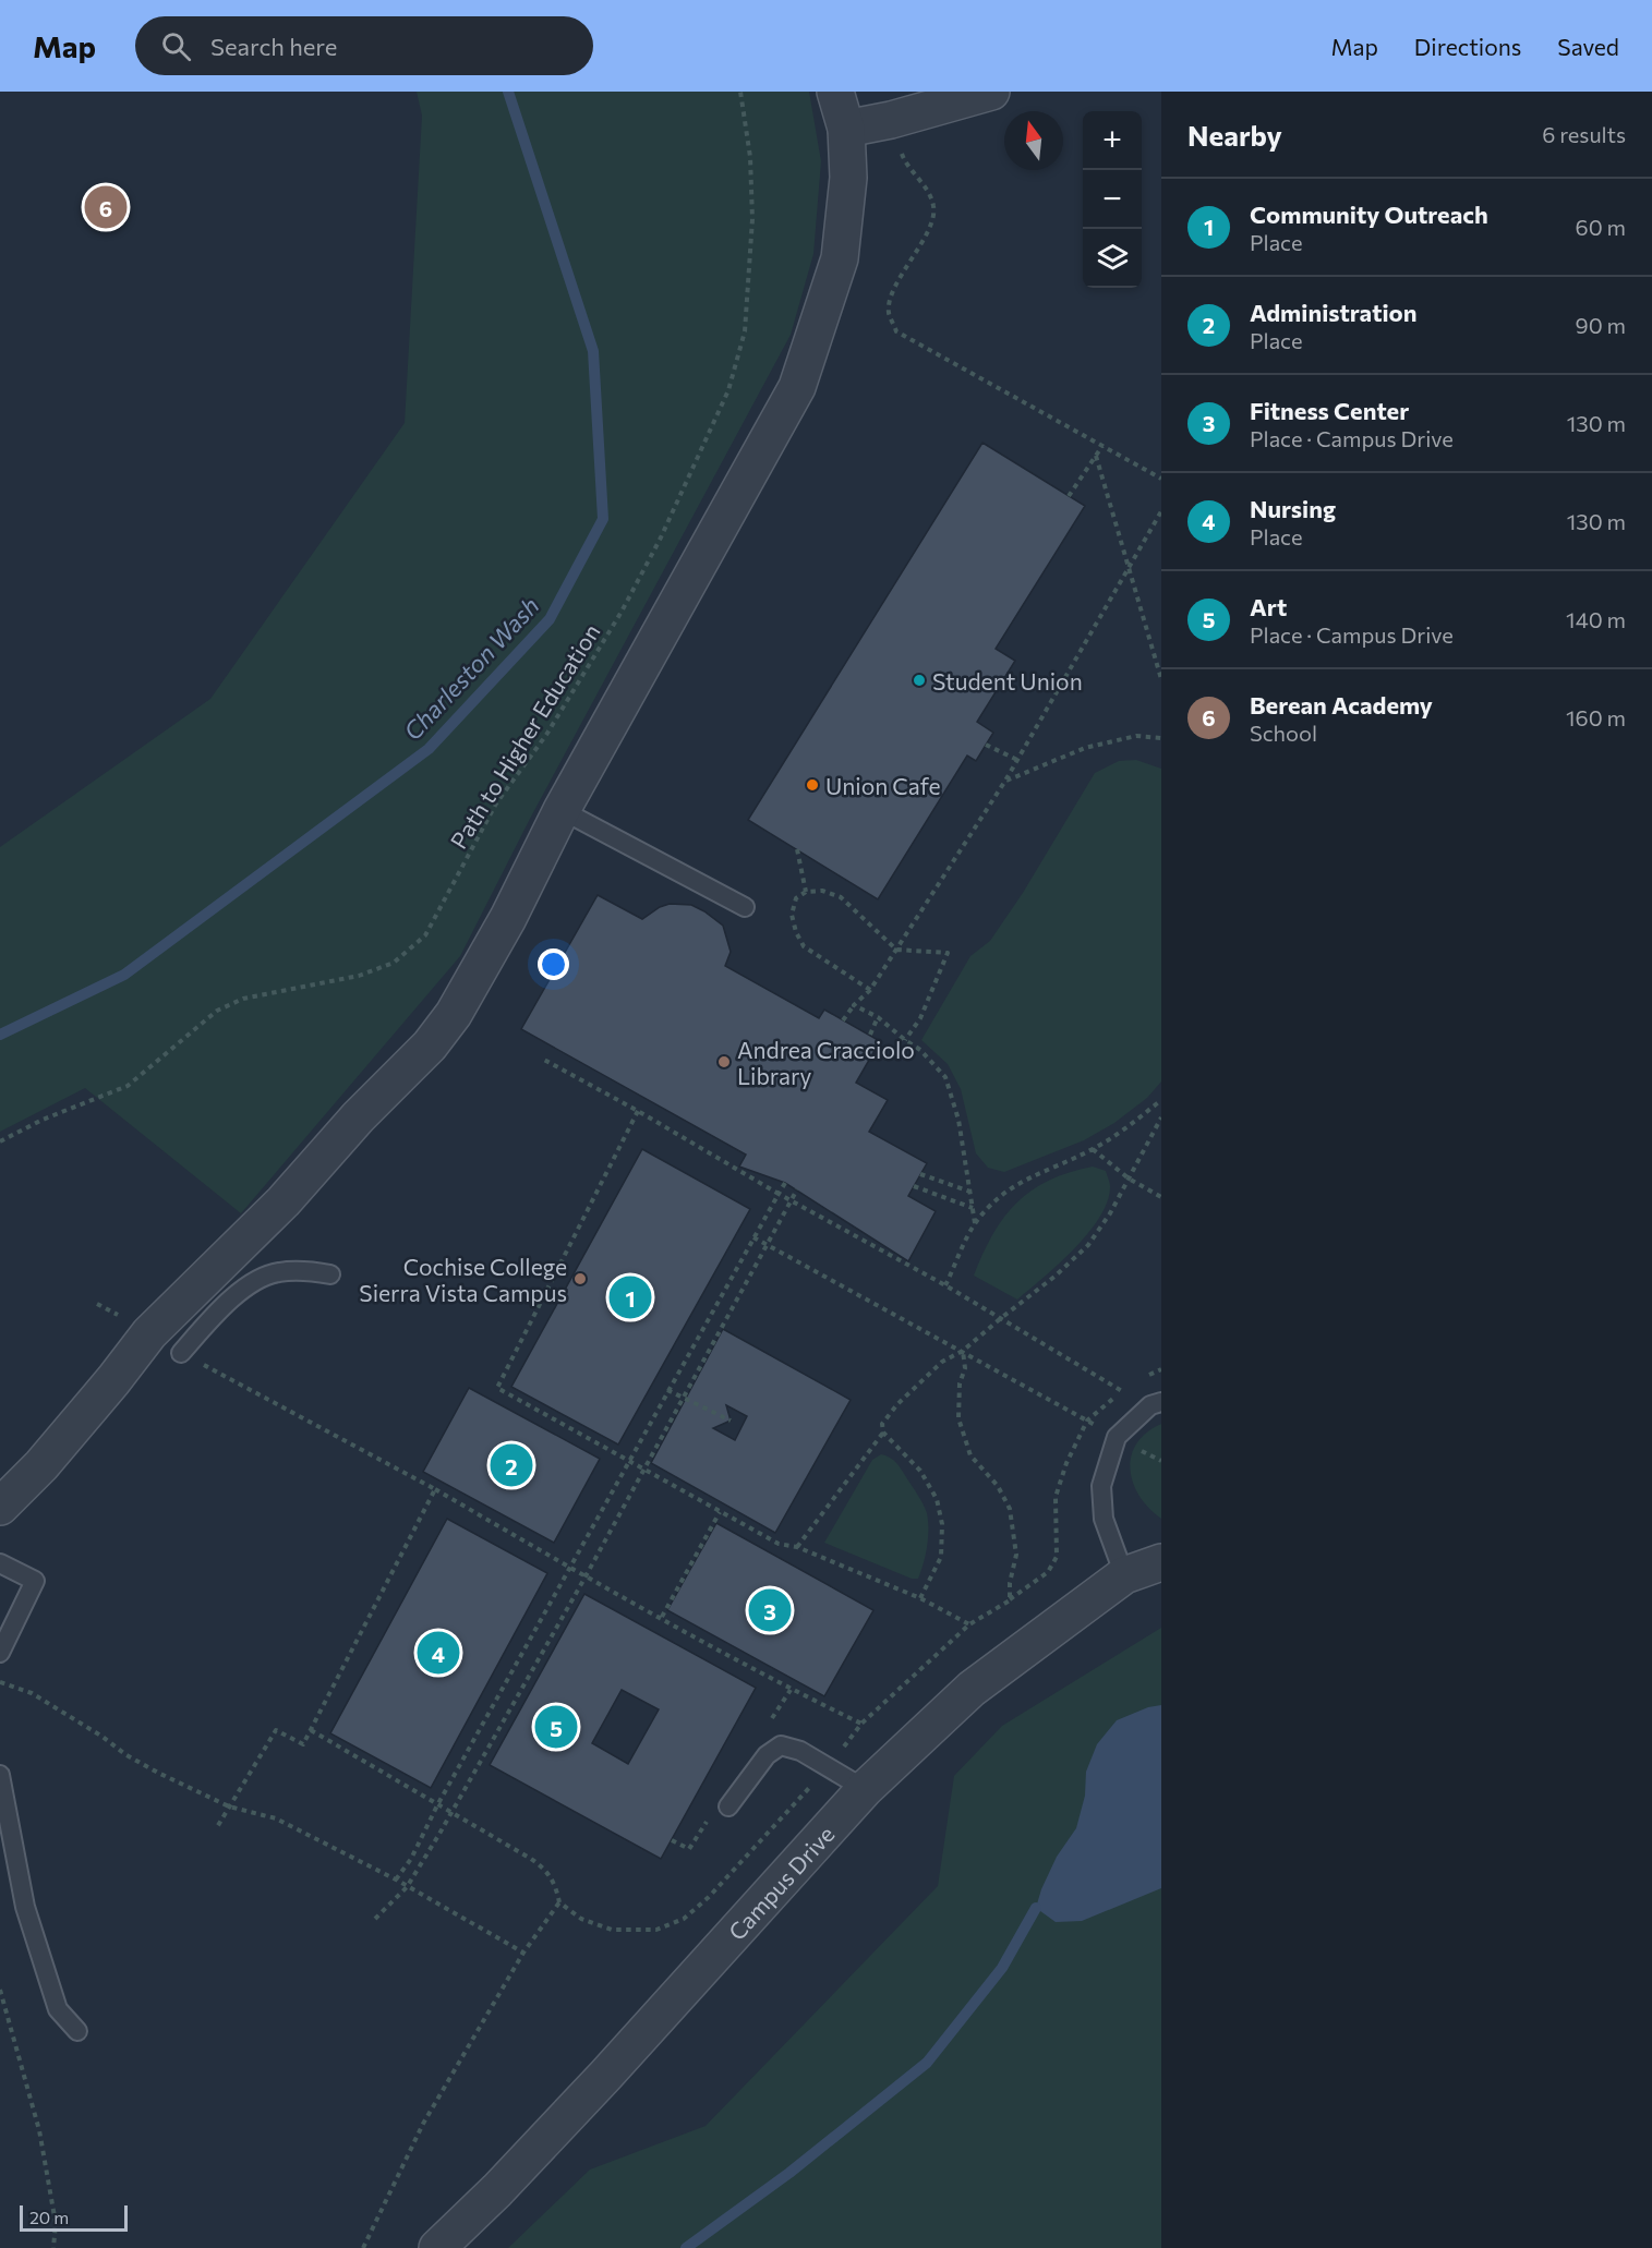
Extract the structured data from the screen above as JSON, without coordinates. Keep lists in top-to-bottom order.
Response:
{
  "streets": {
    "street": ["Campus Drive"],
    "path": ["Path to Higher Education"]
  },
  "water": ["Charleston Wash"],
  "places": [
    "Student Union",
    "Union Cafe",
    "Andrea Cracciolo Library",
    "Cochise College Sierra Vista Campus"
  ],
  "scale_bar": "20 m",
  "north": "top",
  "page": {
    "header": "Map",
    "search": "Search here",
    "nav": ["Map", "Directions", "Saved"],
    "heading": ["Nearby", "6 results"],
    "map_buttons": ["+", "−"],
    "list": [
      {
        "mark": "1",
        "name": "Community Outreach",
        "note": "Place",
        "value": "60 m"
      },
      {
        "mark": "2",
        "name": "Administration",
        "note": "Place",
        "value": "90 m"
      },
      {
        "mark": "3",
        "name": "Fitness Center",
        "note": "Place · Campus Drive",
        "value": "130 m"
      },
      {
        "mark": "4",
        "name": "Nursing",
        "note": "Place",
        "value": "130 m"
      },
      {
        "mark": "5",
        "name": "Art",
        "note": "Place · Campus Drive",
        "value": "140 m"
      },
      {
        "mark": "6",
        "name": "Berean Academy",
        "note": "School",
        "value": "160 m"
      }
    ],
    "pins": [
      "6",
      "1",
      "2",
      "3",
      "4",
      "5"
    ],
    "scale": "20 m"
  }
}
